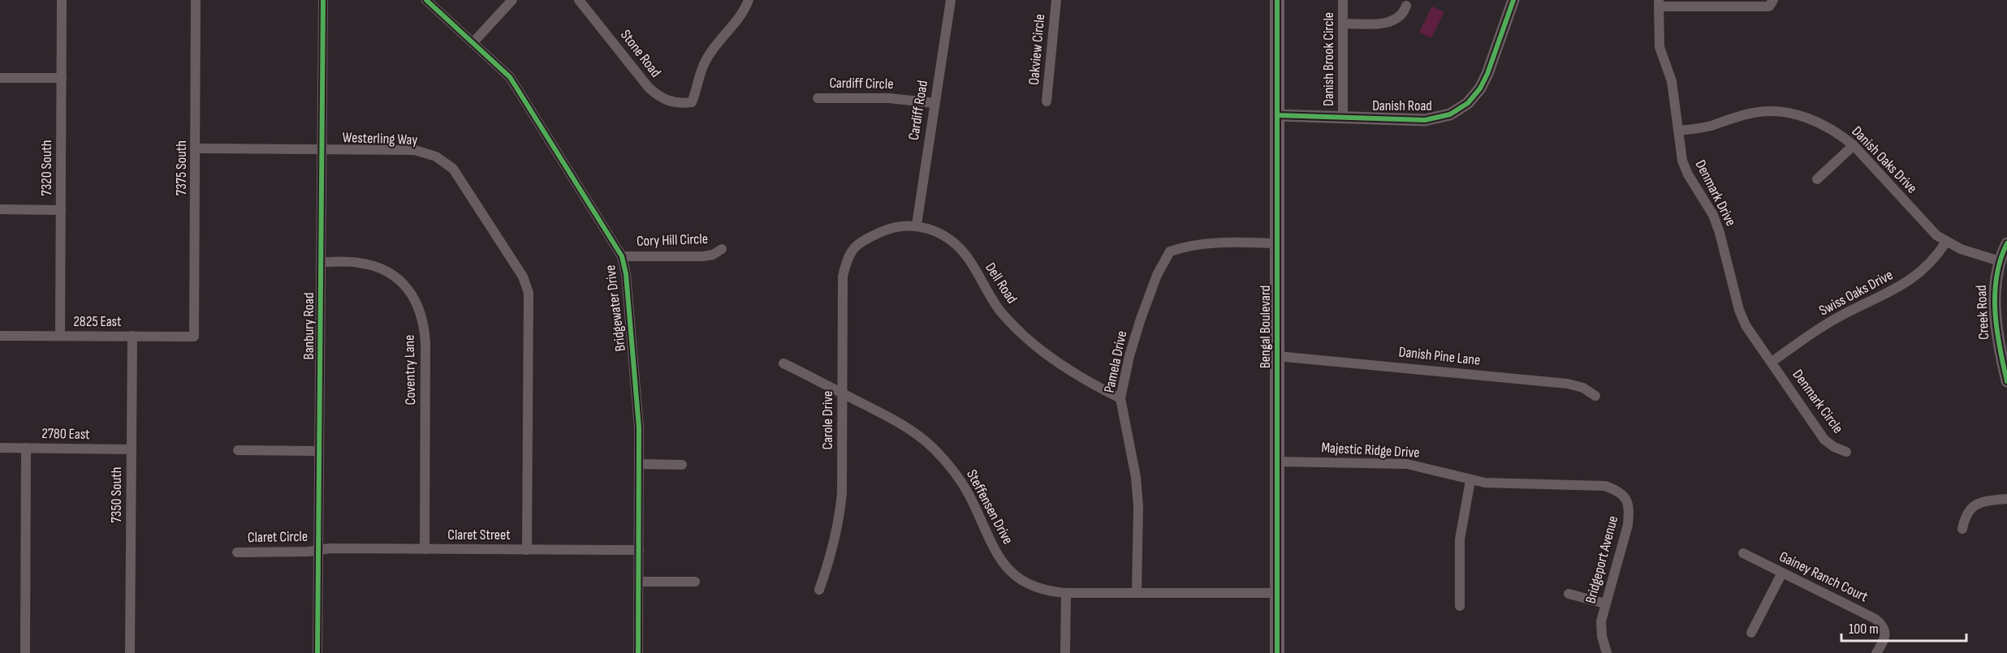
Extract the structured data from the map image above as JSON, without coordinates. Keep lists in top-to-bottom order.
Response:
{
  "streets": {
    "main road": ["Bengal Boulevard"],
    "street": [
      "Oakview Circle",
      "Stone Road",
      "Danish Brook Circle",
      "Cardiff Circle",
      "Danish Road",
      "Cardiff Road",
      "Westerling Way",
      "Danish Oaks Drive",
      "7320 South",
      "7375 South",
      "Denmark Drive",
      "Cory Hill Circle",
      "Dell Road",
      "Swiss Oaks Drive",
      "Bridgewater Drive",
      "Creek Road",
      "2825 East",
      "Banbury Road",
      "Danish Pine Lane",
      "Pamela Drive",
      "Coventry Lane",
      "Denmark Circle",
      "Carole Drive",
      "2780 East",
      "Majestic Ridge Drive",
      "7350 South",
      "Steffensen Drive",
      "Claret Street",
      "Claret Circle",
      "Bridgeport Avenue",
      "Gainey Ranch Court"
    ]
  },
  "crossings": [
    ["Danish Brook Circle", "Danish Road"],
    ["Cardiff Circle", "Cardiff Road"],
    ["Danish Road", "Bengal Boulevard"],
    ["Cardiff Road", "Dell Road"],
    ["Westerling Way", "7375 South"],
    ["Westerling Way", "Banbury Road"],
    ["Westerling Way", "Claret Street"],
    ["Danish Oaks Drive", "Denmark Drive"],
    ["Danish Oaks Drive", "Swiss Oaks Drive"],
    ["Danish Oaks Drive", "Creek Road"],
    ["7320 South", "2825 East"],
    ["7375 South", "2825 East"],
    ["Denmark Drive", "Swiss Oaks Drive"],
    ["Denmark Drive", "Denmark Circle"],
    ["Cory Hill Circle", "Bridgewater Drive"],
    ["Dell Road", "Pamela Drive"],
    ["Dell Road", "Carole Drive"],
    ["Swiss Oaks Drive", "Denmark Circle"],
    ["Bridgewater Drive", "Claret Street"],
    ["2825 East", "7350 South"],
    ["Banbury Road", "Coventry Lane"],
    ["Banbury Road", "Claret Street"],
    ["Banbury Road", "Claret Circle"],
    ["Bengal Boulevard", "Danish Pine Lane"],
    ["Bengal Boulevard", "Pamela Drive"],
    ["Bengal Boulevard", "Majestic Ridge Drive"],
    ["Bengal Boulevard", "Steffensen Drive"],
    ["Pamela Drive", "Steffensen Drive"],
    ["Coventry Lane", "Claret Street"],
    ["Carole Drive", "Steffensen Drive"],
    ["2780 East", "7350 South"],
    ["Majestic Ridge Drive", "Bridgeport Avenue"],
    ["Claret Street", "Claret Circle"]
  ],
  "scale_bar": "100 m"
}
